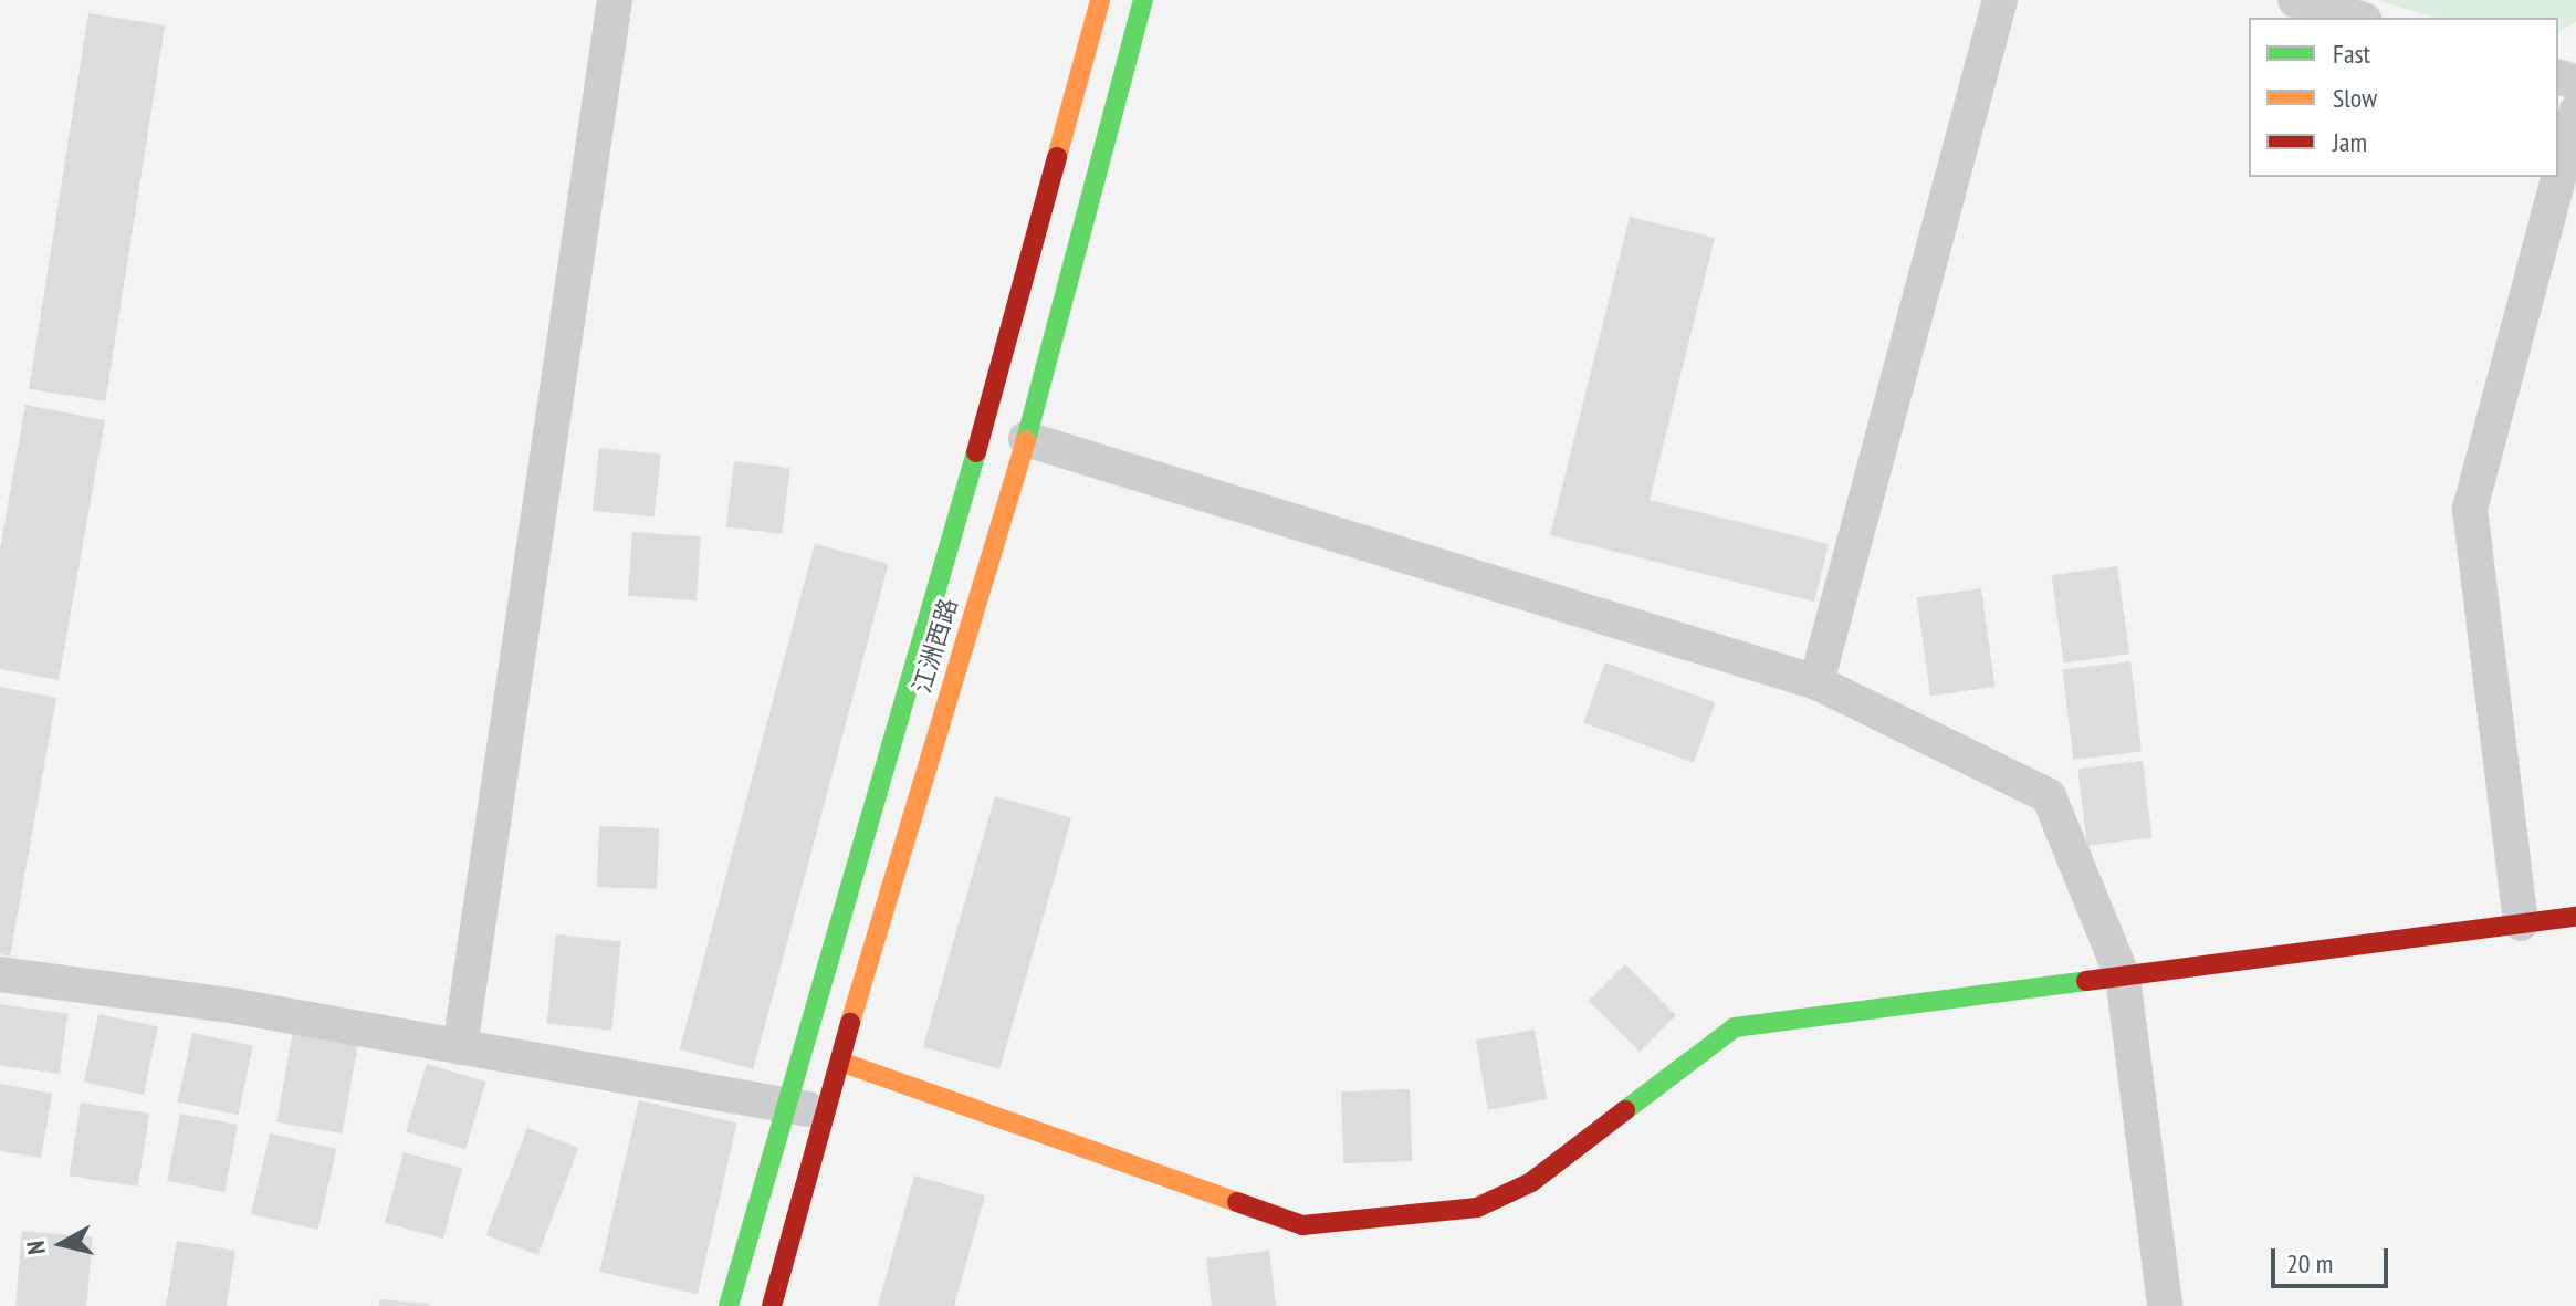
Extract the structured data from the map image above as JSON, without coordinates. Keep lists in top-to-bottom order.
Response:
{
  "streets": {
    "main road": ["江洲西路"]
  },
  "legend": ["Fast", "Slow", "Jam"],
  "scale_bar": "20 m",
  "north": "left"
}
